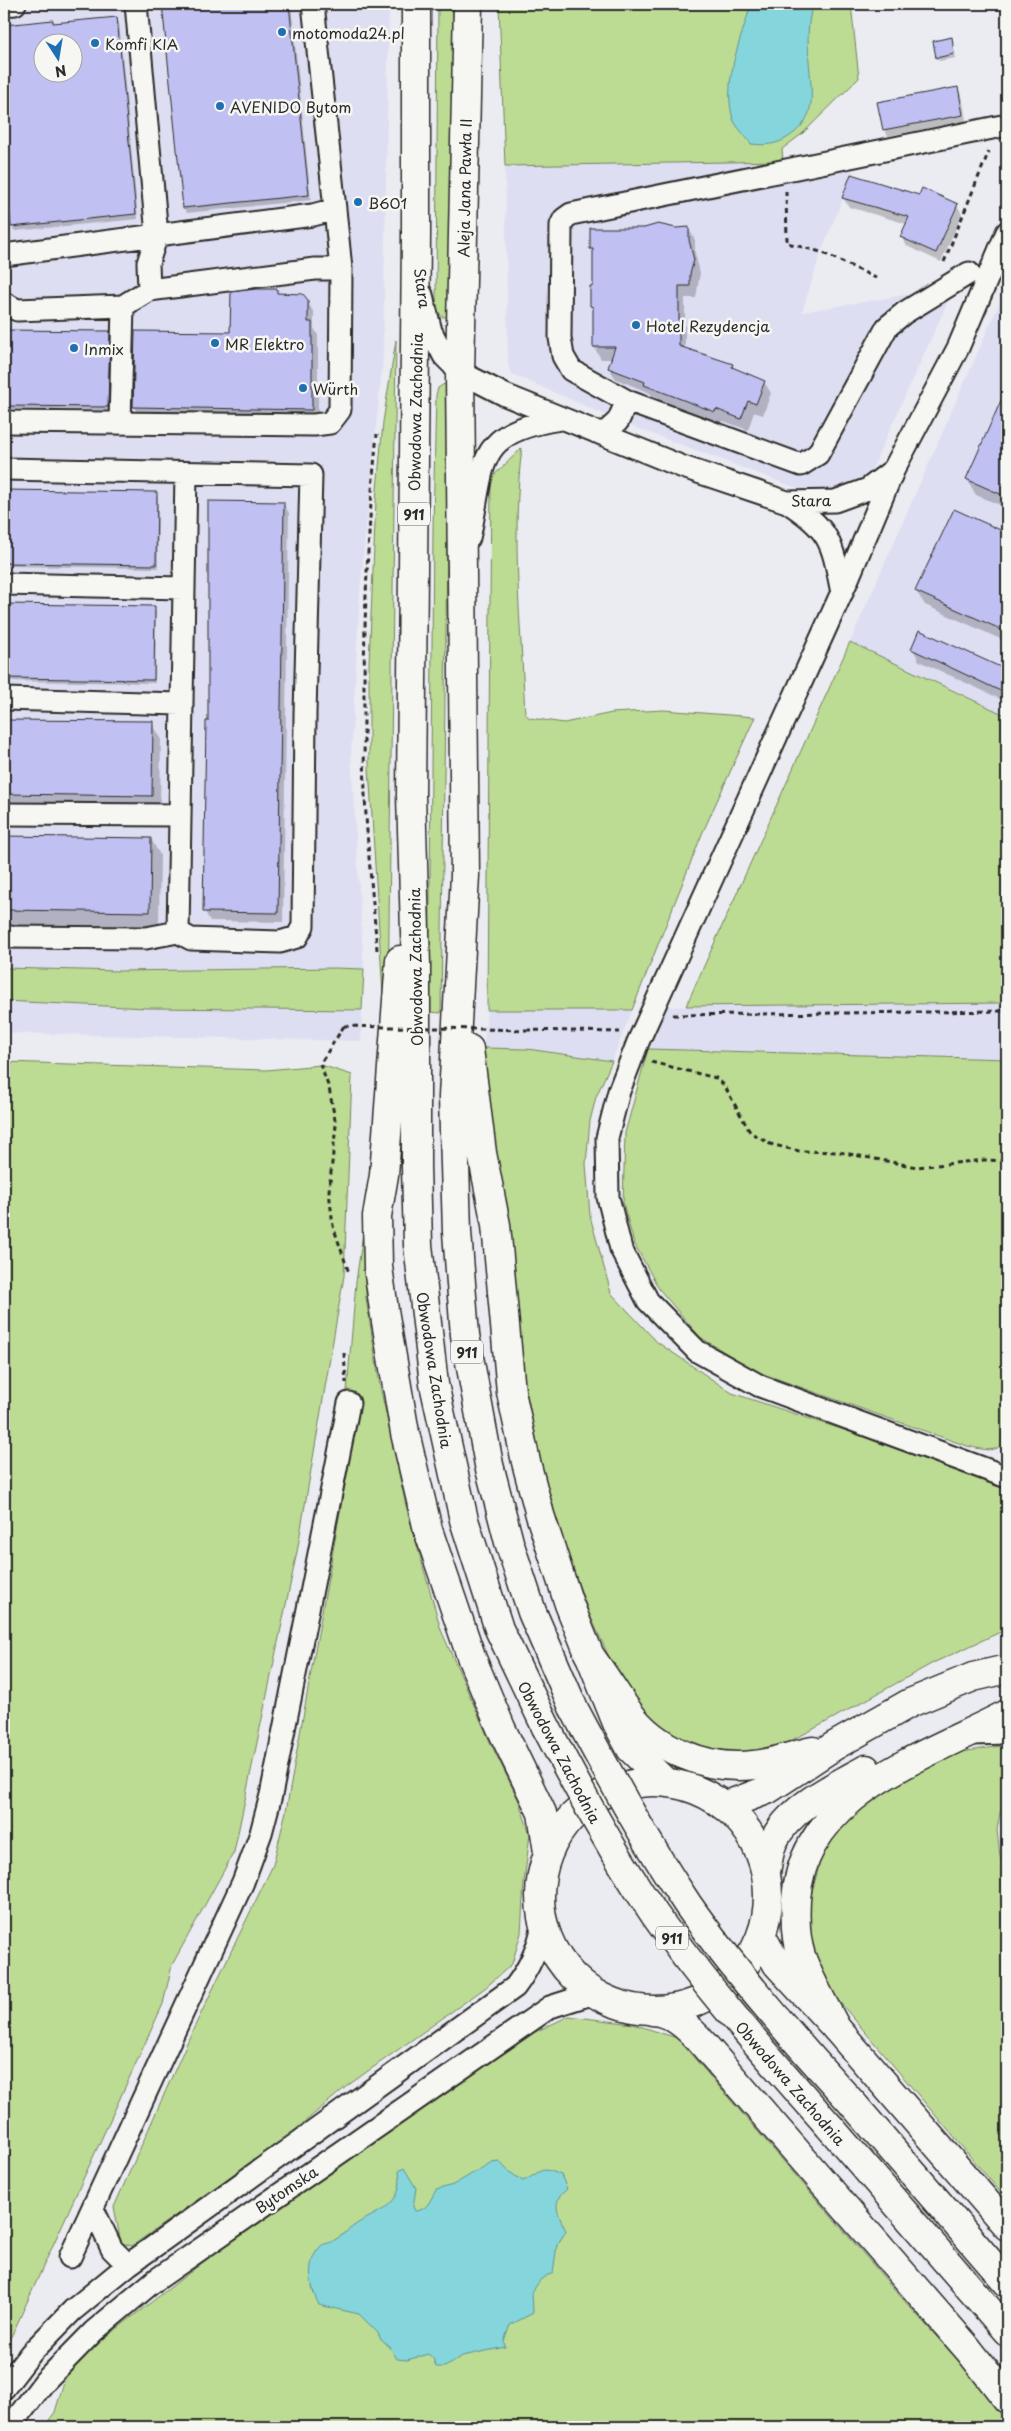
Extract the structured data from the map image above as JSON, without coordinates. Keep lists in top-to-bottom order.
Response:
{
  "streets": {
    "main road": ["Aleja Jana Pawła II", "Obwodowa Zachodnia", "911"],
    "street": ["Stara", "Bytomska"]
  },
  "crossings": [
    ["Aleja Jana Pawła II", "Stara"],
    ["Aleja Jana Pawła II", "911"],
    ["Stara", "Obwodowa Zachodnia"],
    ["Stara", "911"],
    ["Obwodowa Zachodnia", "911"]
  ],
  "places": [
    "motomoda24.pl",
    "Komfi KIA",
    "AVENIDO Bytom",
    "B601",
    "Hotel Rezydencja",
    "MR Elektro",
    "Inmix",
    "Würth"
  ],
  "north": "bottom"
}
